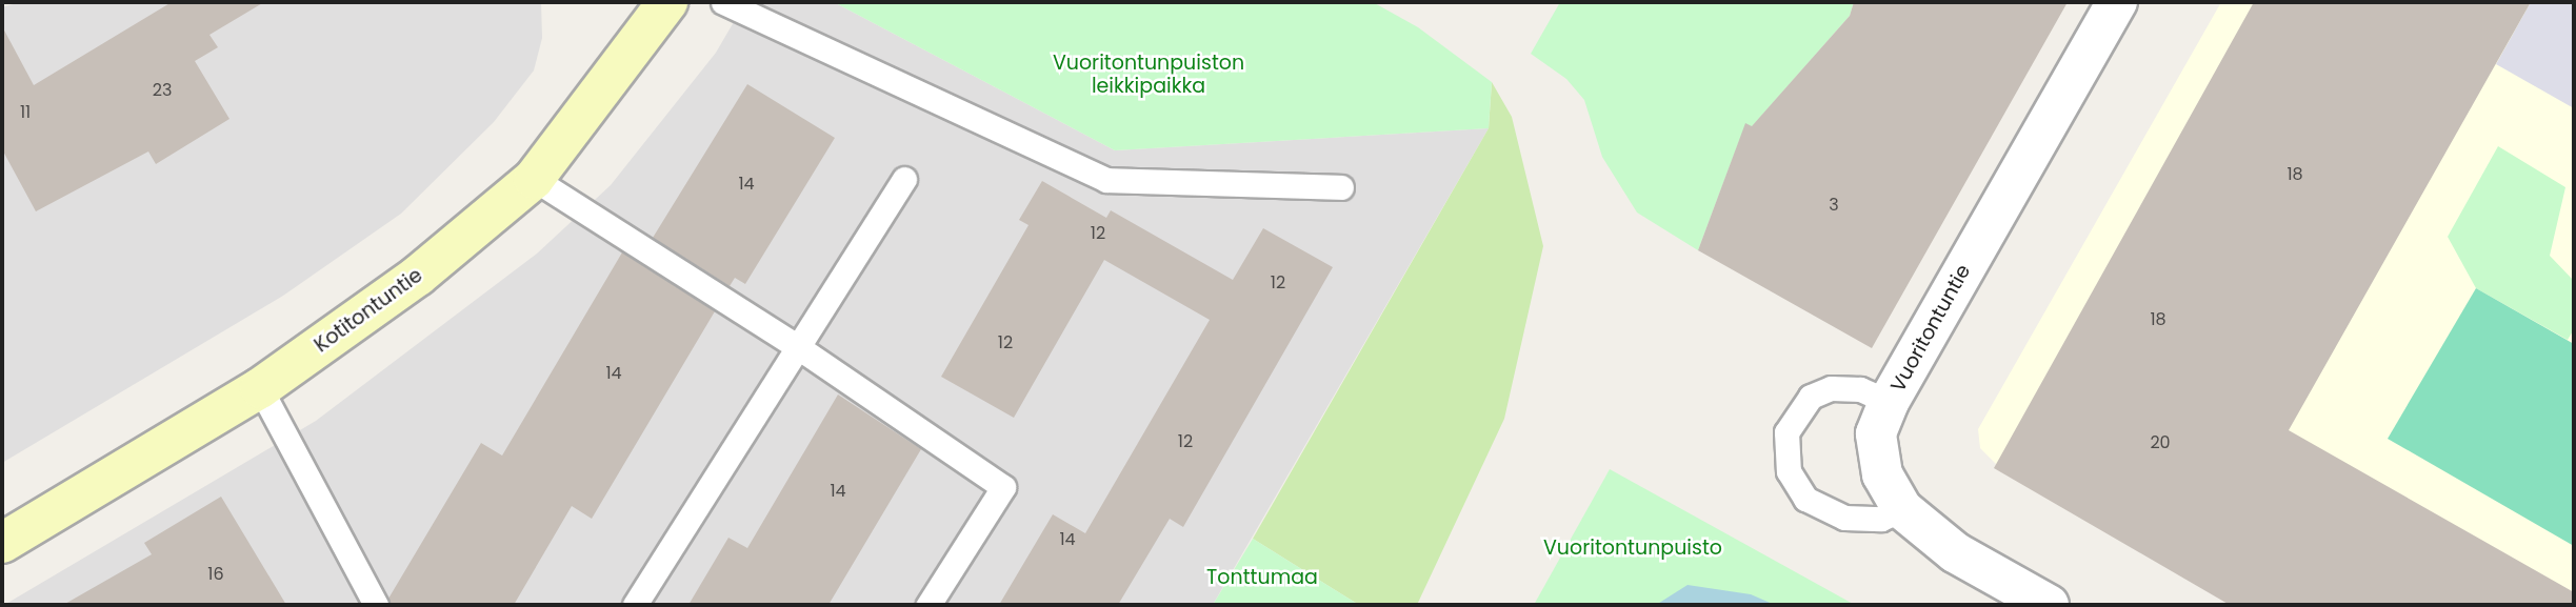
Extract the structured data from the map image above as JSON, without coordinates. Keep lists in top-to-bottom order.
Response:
{
  "streets": {
    "street": ["Kotitontuntie", "Vuoritontuntie"]
  },
  "parks": ["Vuoritontunpuiston leikkipaikka", "Vuoritontunpuisto", "Tonttumaa"],
  "house_numbers": [
    "23",
    "11",
    "18",
    "14",
    "3",
    "12",
    "12",
    "18",
    "12",
    "14",
    "12",
    "20",
    "14",
    "14",
    "16"
  ]
}
